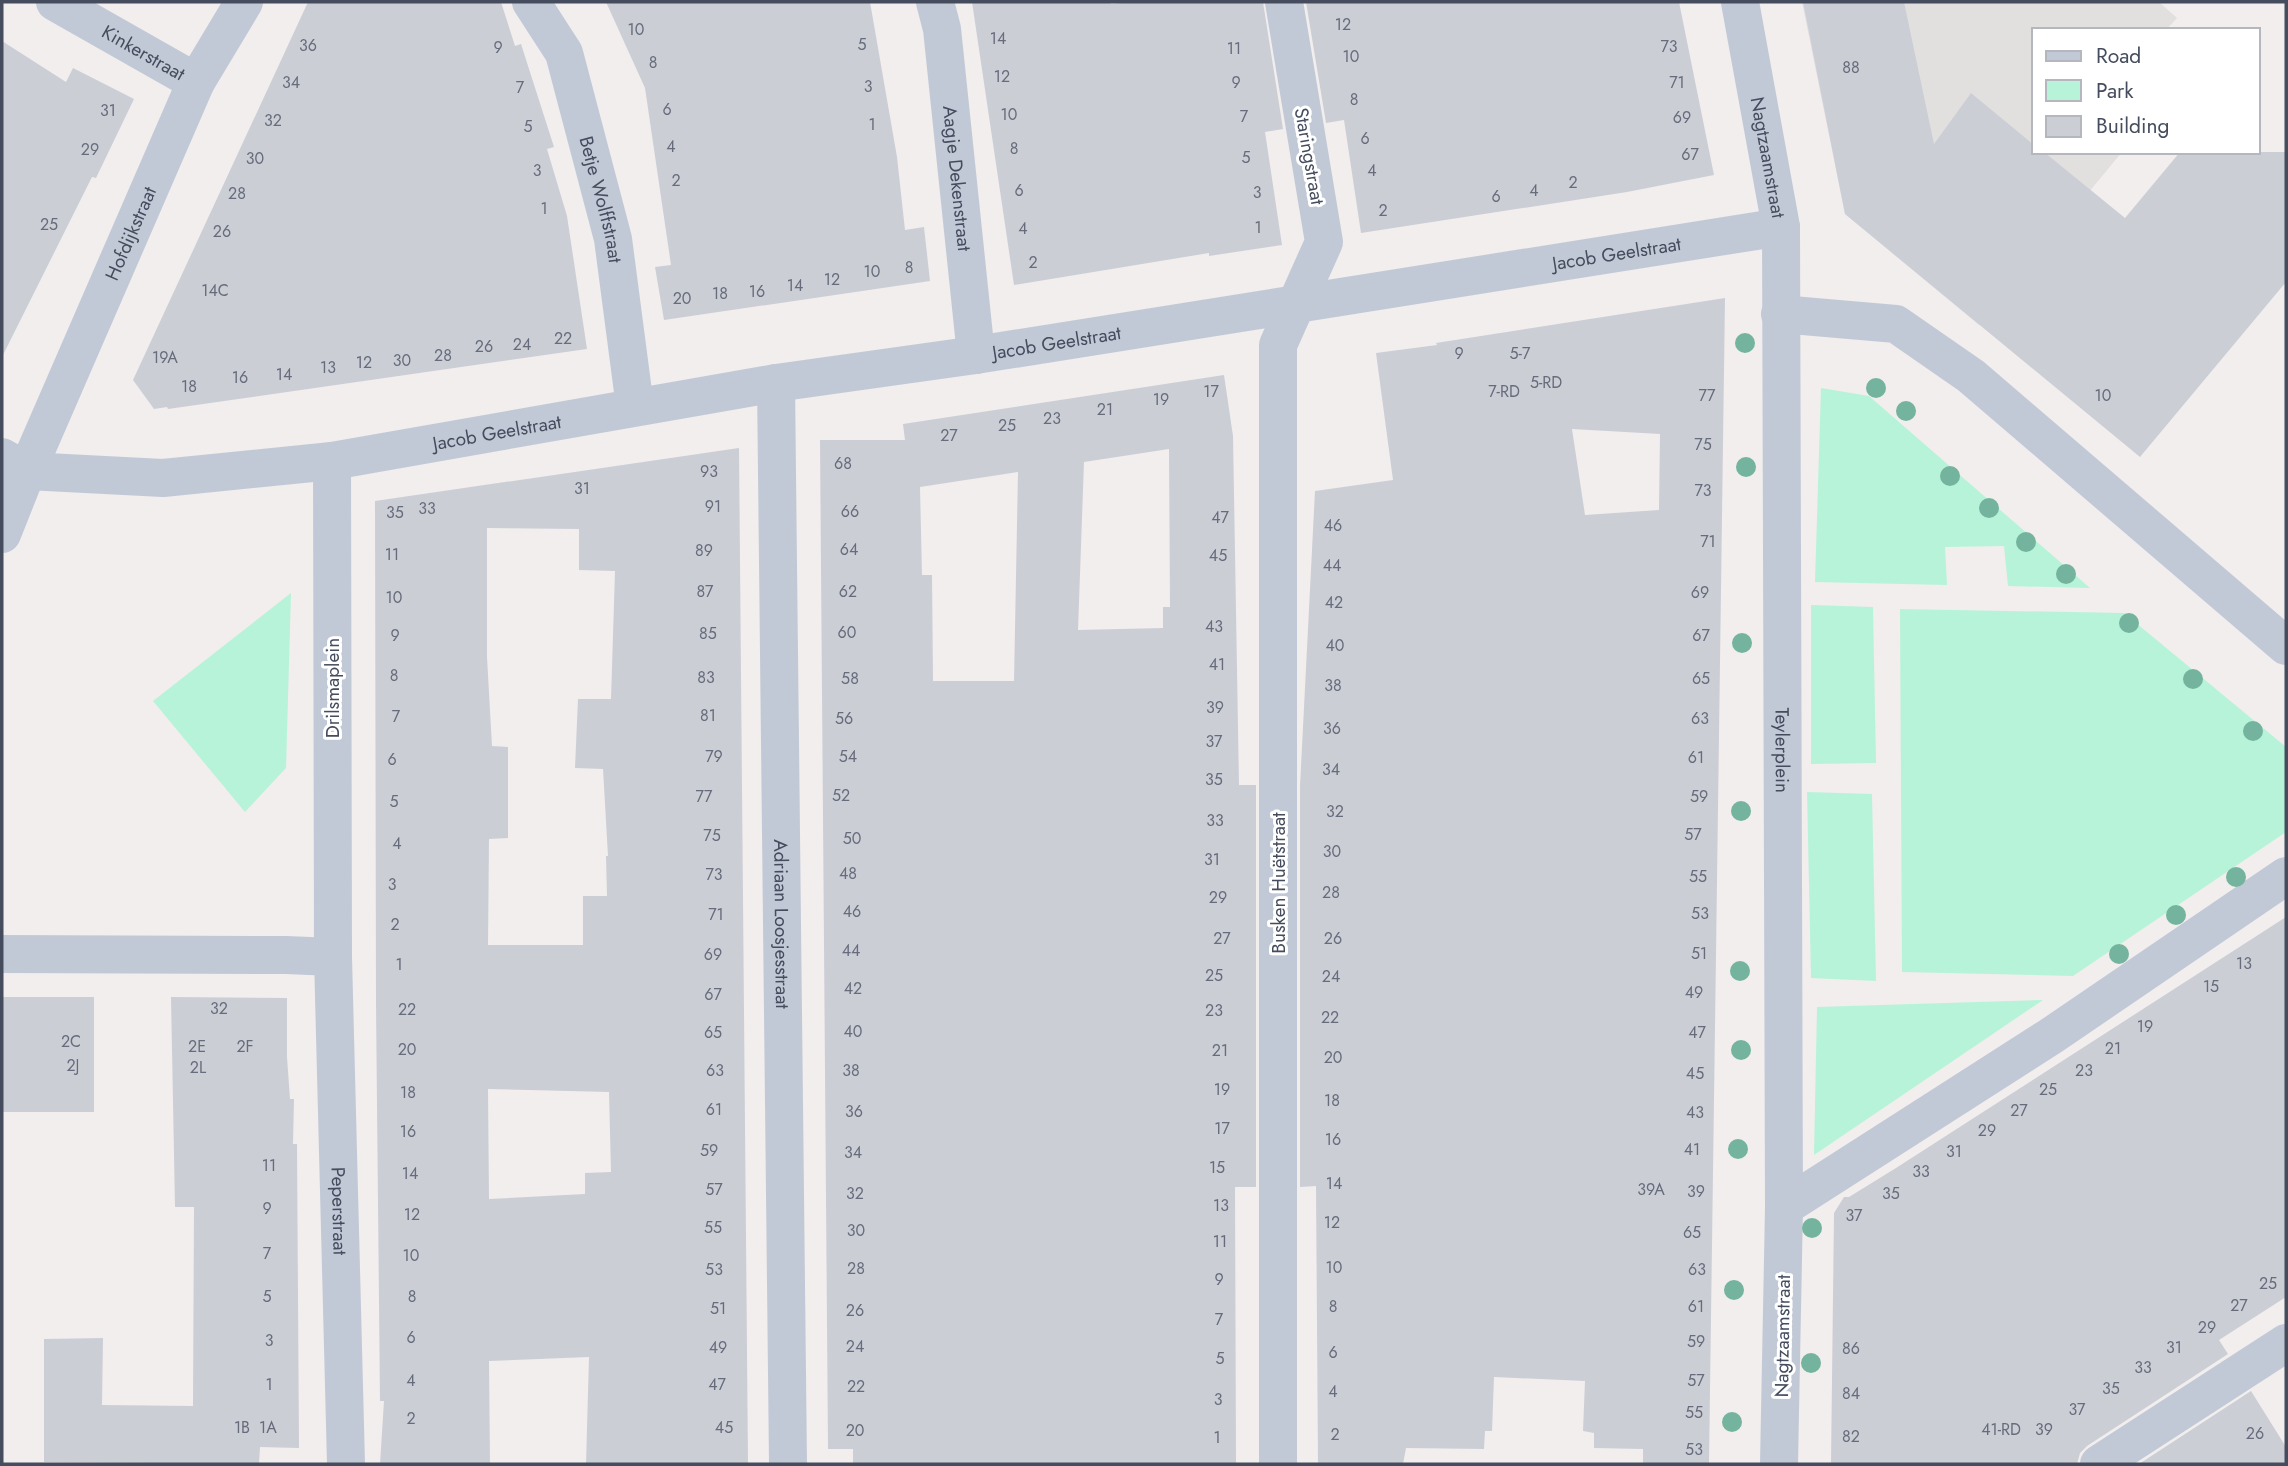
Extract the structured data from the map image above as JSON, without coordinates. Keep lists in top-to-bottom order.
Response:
{
  "streets": {
    "street": [
      "Kinkerstraat",
      "Staringstraat",
      "Nagtzaamstraat",
      "Aagje Dekenstraat",
      "Betje Wolffstraat",
      "Hofdijkstraat",
      "Jacob Geelstraat",
      "Drilsmaplein",
      "Teylerplein",
      "Busken Huëtstraat",
      "Adriaan Loosjesstraat",
      "Peperstraat"
    ]
  },
  "crossings": [
    ["Kinkerstraat", "Hofdijkstraat"],
    ["Staringstraat", "Jacob Geelstraat"],
    ["Staringstraat", "Busken Huëtstraat"],
    ["Nagtzaamstraat", "Jacob Geelstraat"],
    ["Nagtzaamstraat", "Teylerplein"],
    ["Aagje Dekenstraat", "Jacob Geelstraat"],
    ["Betje Wolffstraat", "Jacob Geelstraat"],
    ["Jacob Geelstraat", "Drilsmaplein"],
    ["Jacob Geelstraat", "Busken Huëtstraat"],
    ["Jacob Geelstraat", "Adriaan Loosjesstraat"],
    ["Drilsmaplein", "Peperstraat"]
  ],
  "house_numbers": [
    "12",
    "10",
    "14",
    "5",
    "36",
    "73",
    "9",
    "11",
    "10",
    "8",
    "88",
    "12",
    "34",
    "9",
    "71",
    "3",
    "7",
    "8",
    "6",
    "31",
    "10",
    "7",
    "69",
    "32",
    "1",
    "5",
    "6",
    "4",
    "8",
    "29",
    "67",
    "5",
    "30",
    "3",
    "4",
    "2",
    "2",
    "6",
    "4",
    "3",
    "28",
    "6",
    "1",
    "2",
    "25",
    "1",
    "4",
    "26",
    "2",
    "8",
    "10",
    "12",
    "14",
    "14C",
    "16",
    "18",
    "20",
    "22",
    "24",
    "26",
    "9",
    "5-7",
    "28",
    "19A",
    "30",
    "12",
    "13",
    "14",
    "16",
    "5-RD",
    "18",
    "17",
    "7-RD",
    "77",
    "10",
    "19",
    "21",
    "23",
    "25",
    "27",
    "75",
    "68",
    "93",
    "31",
    "73",
    "91",
    "33",
    "66",
    "35",
    "47",
    "46",
    "71",
    "64",
    "89",
    "11",
    "45",
    "44",
    "87",
    "62",
    "69",
    "10",
    "42",
    "43",
    "60",
    "85",
    "9",
    "67",
    "40",
    "41",
    "8",
    "83",
    "58",
    "65",
    "38",
    "39",
    "81",
    "7",
    "56",
    "63",
    "36",
    "37",
    "79",
    "54",
    "61",
    "6",
    "34",
    "35",
    "52",
    "77",
    "59",
    "5",
    "32",
    "33",
    "57",
    "75",
    "50",
    "4",
    "30",
    "31",
    "48",
    "73",
    "55",
    "3",
    "28",
    "29",
    "46",
    "53",
    "71",
    "2",
    "27",
    "26",
    "44",
    "51",
    "69",
    "13",
    "1",
    "25",
    "24",
    "15",
    "42",
    "49",
    "67",
    "32",
    "22",
    "23",
    "22",
    "19",
    "40",
    "65",
    "47",
    "2C",
    "2E",
    "2F",
    "21",
    "20",
    "21",
    "20",
    "2J",
    "2L",
    "63",
    "38",
    "23",
    "45",
    "19",
    "25",
    "18",
    "18",
    "61",
    "27",
    "36",
    "43",
    "17",
    "29",
    "16",
    "16",
    "41",
    "59",
    "31",
    "34",
    "11",
    "15",
    "33",
    "14",
    "14",
    "57",
    "39A",
    "39",
    "32",
    "35",
    "13",
    "9",
    "12",
    "37",
    "12",
    "55",
    "30",
    "65",
    "11",
    "7",
    "10",
    "10",
    "28",
    "53",
    "63",
    "9",
    "25",
    "5",
    "8",
    "27",
    "8",
    "61",
    "51",
    "26",
    "7",
    "29",
    "6",
    "3",
    "59",
    "24",
    "49",
    "31",
    "86",
    "6",
    "5",
    "33",
    "4",
    "57",
    "1",
    "47",
    "22",
    "35",
    "4",
    "84",
    "3",
    "37",
    "55",
    "2",
    "1B",
    "1A",
    "45",
    "41-RD",
    "39",
    "20",
    "26",
    "2",
    "82",
    "1",
    "53"
  ],
  "legend": ["Road", "Park", "Building"]
}
